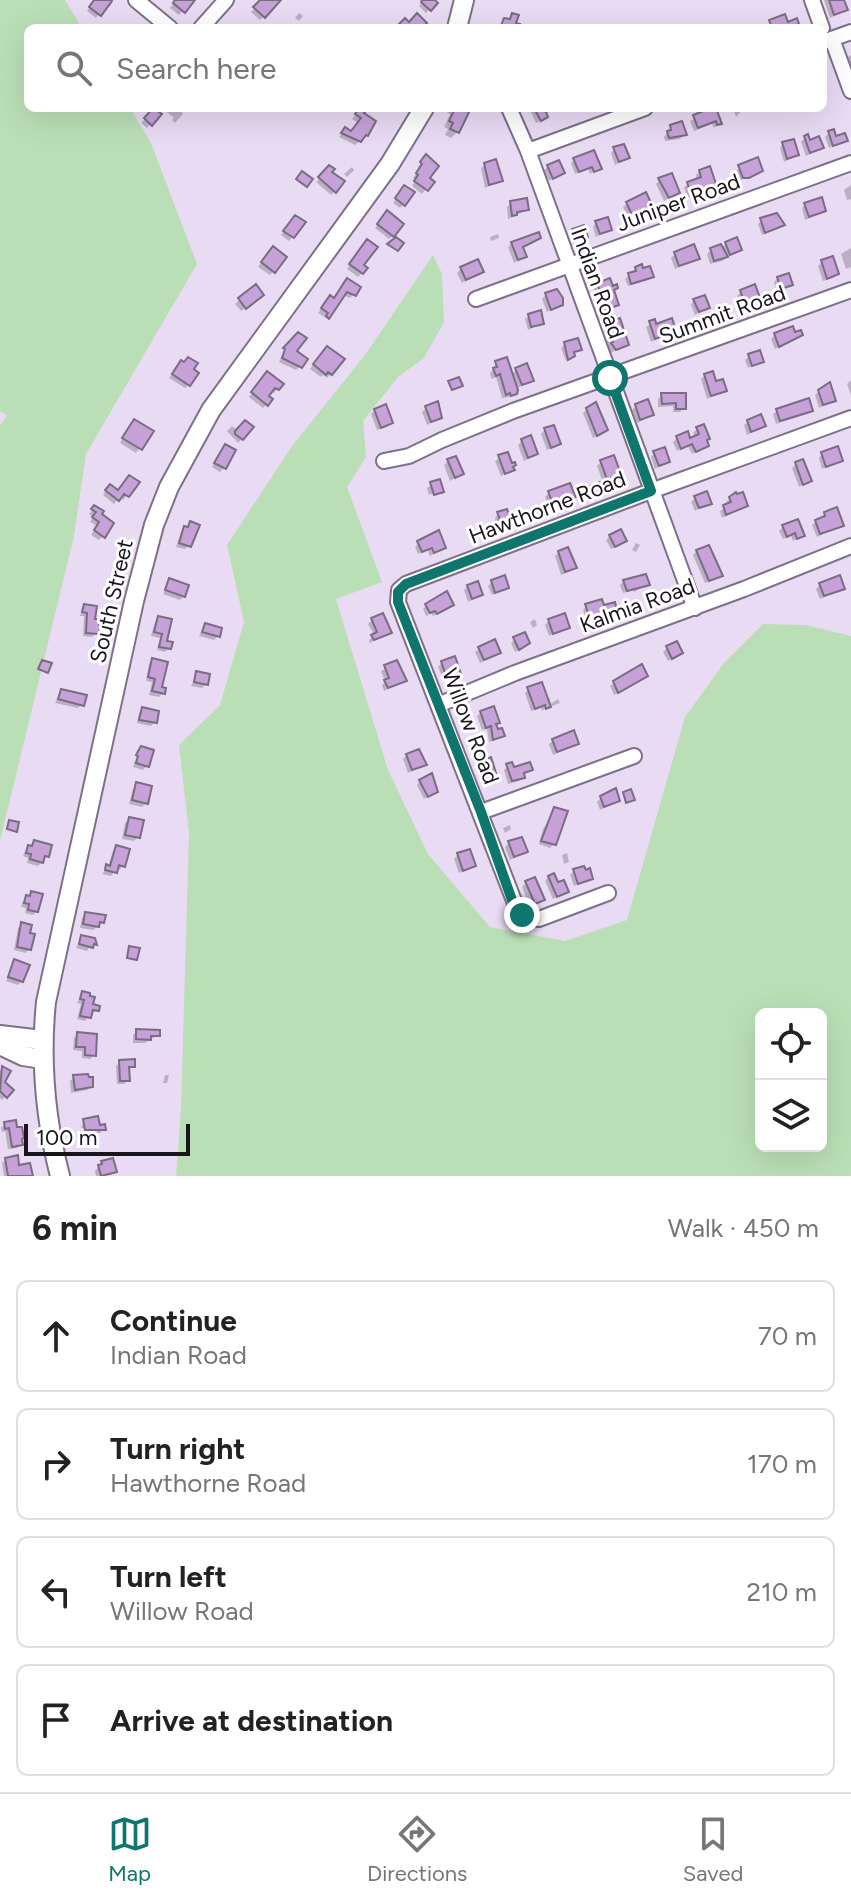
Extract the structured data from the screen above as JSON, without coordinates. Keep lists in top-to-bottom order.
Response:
{
  "streets": {
    "main road": ["South Street"],
    "street": [
      "Juniper Road",
      "Indian Road",
      "Summit Road",
      "Hawthorne Road",
      "Kalmia Road",
      "Willow Road"
    ]
  },
  "crossings": [
    ["Juniper Road", "Indian Road"],
    ["Indian Road", "Summit Road"],
    ["Indian Road", "Hawthorne Road"],
    ["Indian Road", "Kalmia Road"],
    ["Hawthorne Road", "Willow Road"],
    ["Kalmia Road", "Willow Road"]
  ],
  "scale_bar": "100 m",
  "page": {
    "search": "Search here",
    "scale": "100 m",
    "heading": ["6 min", "Walk · 450 m"],
    "list": [
      ["Continue", "Indian Road", "70 m"],
      ["Turn right", "Hawthorne Road", "170 m"],
      ["Turn left", "Willow Road", "210 m"],
      "Arrive at destination"
    ],
    "nav": ["Map", "Directions", "Saved"]
  }
}
